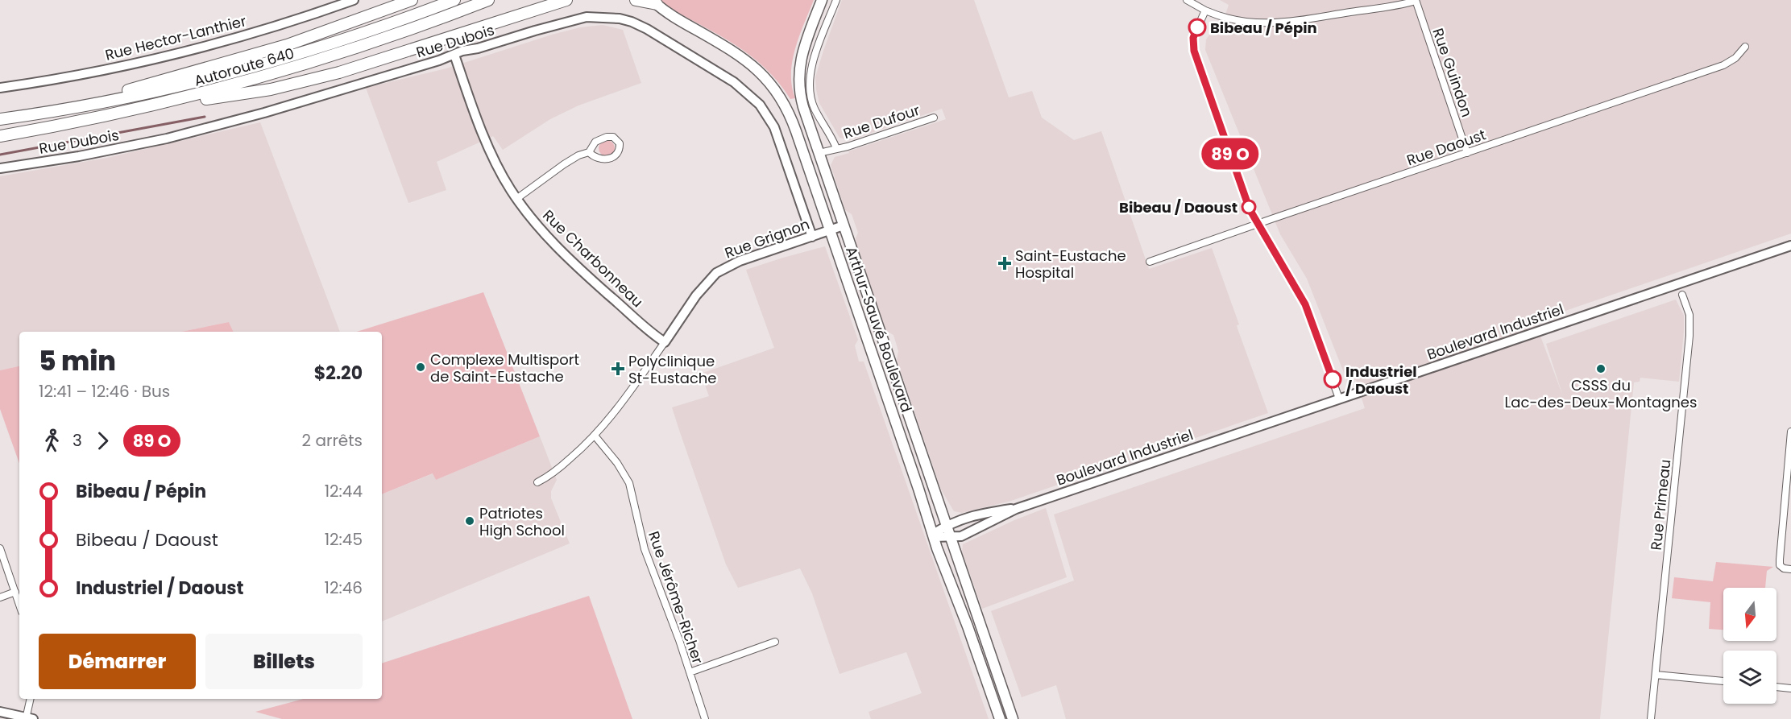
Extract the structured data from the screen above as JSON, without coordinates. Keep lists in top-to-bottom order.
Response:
{
  "streets": {
    "highway": ["Autoroute 640"],
    "main road": ["Arthur-Sauvé Boulevard"],
    "street": [
      "Rue Hector-Lanthier",
      "Rue Dubois",
      "Rue Guindon",
      "Rue Dufour",
      "Rue Daoust",
      "Rue Grignon",
      "Rue Charbonneau",
      "Boulevard Industriel",
      "Rue Primeau",
      "Rue Jérôme-Richer"
    ]
  },
  "crossings": [
    ["Rue Dubois", "Rue Grignon"],
    ["Rue Dubois", "Rue Charbonneau"],
    ["Rue Guindon", "Rue Daoust"],
    ["Rue Dufour", "Arthur-Sauvé Boulevard"],
    ["Rue Grignon", "Rue Charbonneau"],
    ["Rue Grignon", "Arthur-Sauvé Boulevard"],
    ["Rue Grignon", "Rue Jérôme-Richer"],
    ["Arthur-Sauvé Boulevard", "Boulevard Industriel"]
  ],
  "places": {
    "other": [
      "Bibeau / Pépin",
      "Bibeau / Daoust",
      "Complexe Multisport de Saint-Eustache",
      "CSSS du Lac-des-Deux-Montagnes",
      "Industriel / Daoust",
      "Patriotes High School"
    ],
    "health": ["Saint-Eustache Hospital", "Polyclinique St-Eustache"]
  },
  "north": "bottom",
  "page": {
    "on_map": "89 O",
    "heading": ["5 min", "12:41 – 12:46 · Bus", "$2.20"],
    "legs": ["3", "89 O", "2 arrêts"],
    "list": [
      {
        "name": "Bibeau / Pépin",
        "value": "12:44"
      },
      {
        "name": "Bibeau / Daoust",
        "value": "12:45"
      },
      {
        "name": "Industriel / Daoust",
        "value": "12:46"
      }
    ],
    "buttons": ["Démarrer", "Billets"]
  }
}
